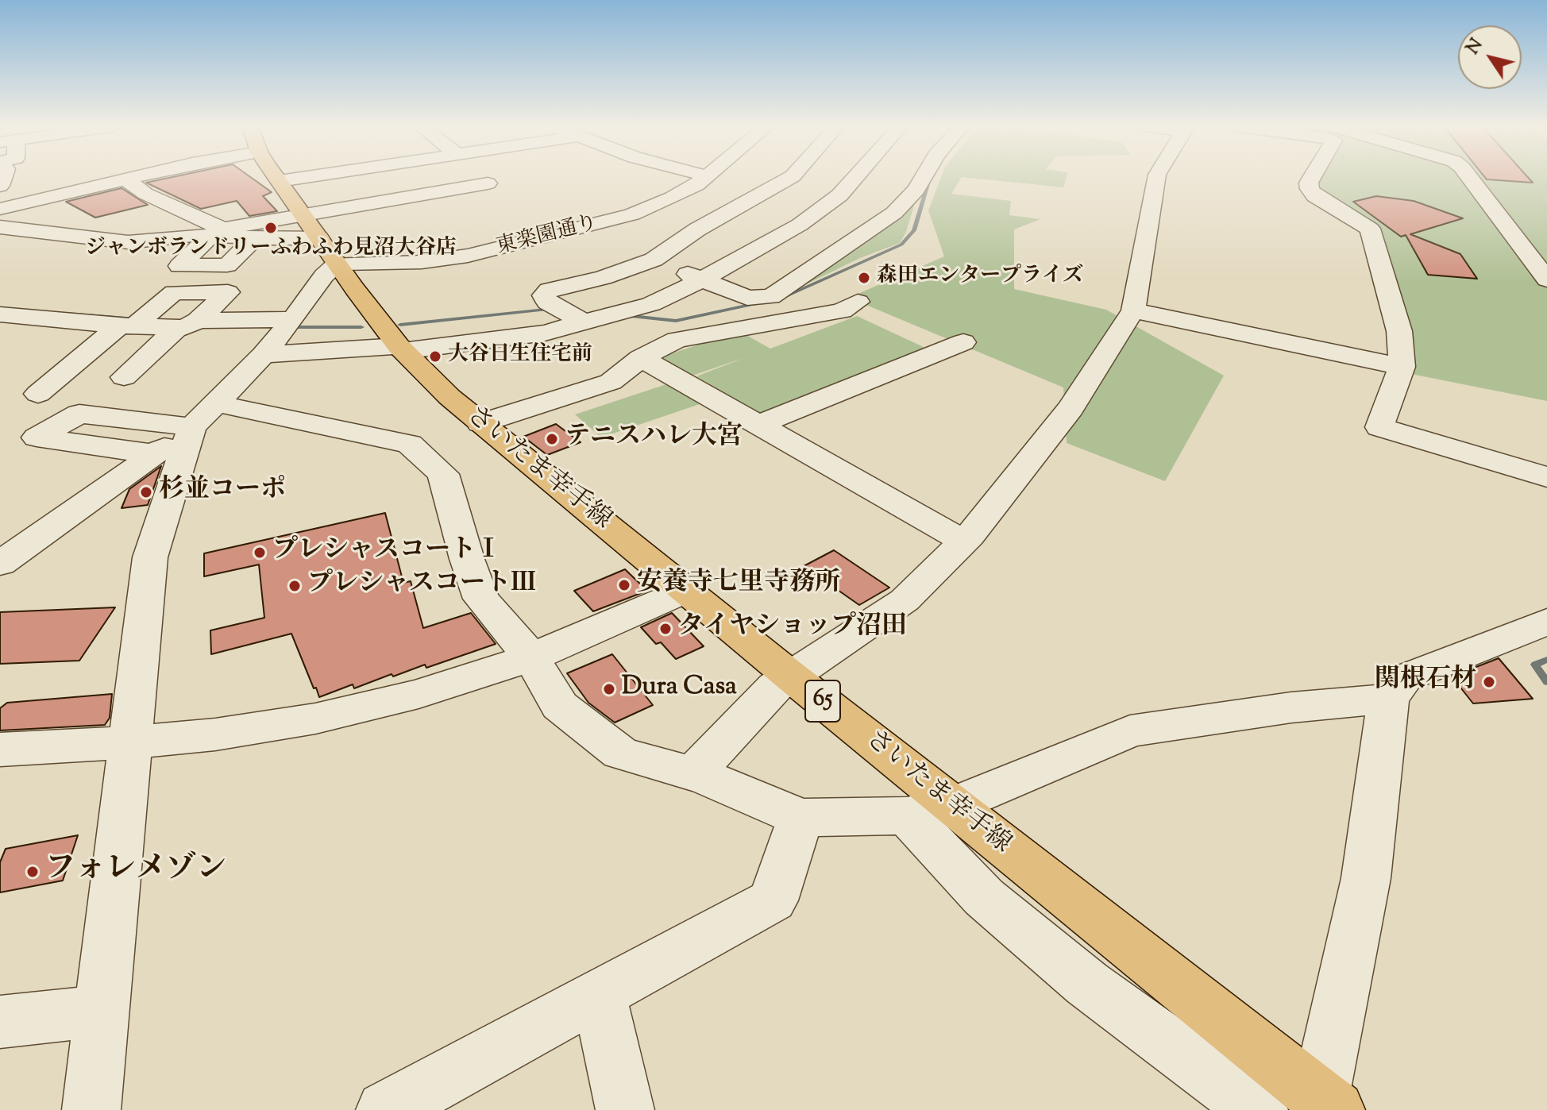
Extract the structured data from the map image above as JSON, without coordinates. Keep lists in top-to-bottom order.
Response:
{
  "streets": {
    "main road": ["さいたま幸手線", "65"],
    "street": ["東楽園通り"]
  },
  "crossings": [
    ["東楽園通り", "さいたま幸手線"]
  ],
  "places": [
    "ジャンボランドリーふわふわ見沼大谷店",
    "森田エンタープライズ",
    "大谷日生住宅前",
    "テニスハレ大宮",
    "杉並コーポ",
    "プレシャスコートⅠ",
    "安養寺七里寺務所",
    "プレシャスコートⅢ",
    "タイヤショップ沼田",
    "関根石材",
    "Dura Casa",
    "フォレメゾン"
  ],
  "north": "top left"
}
